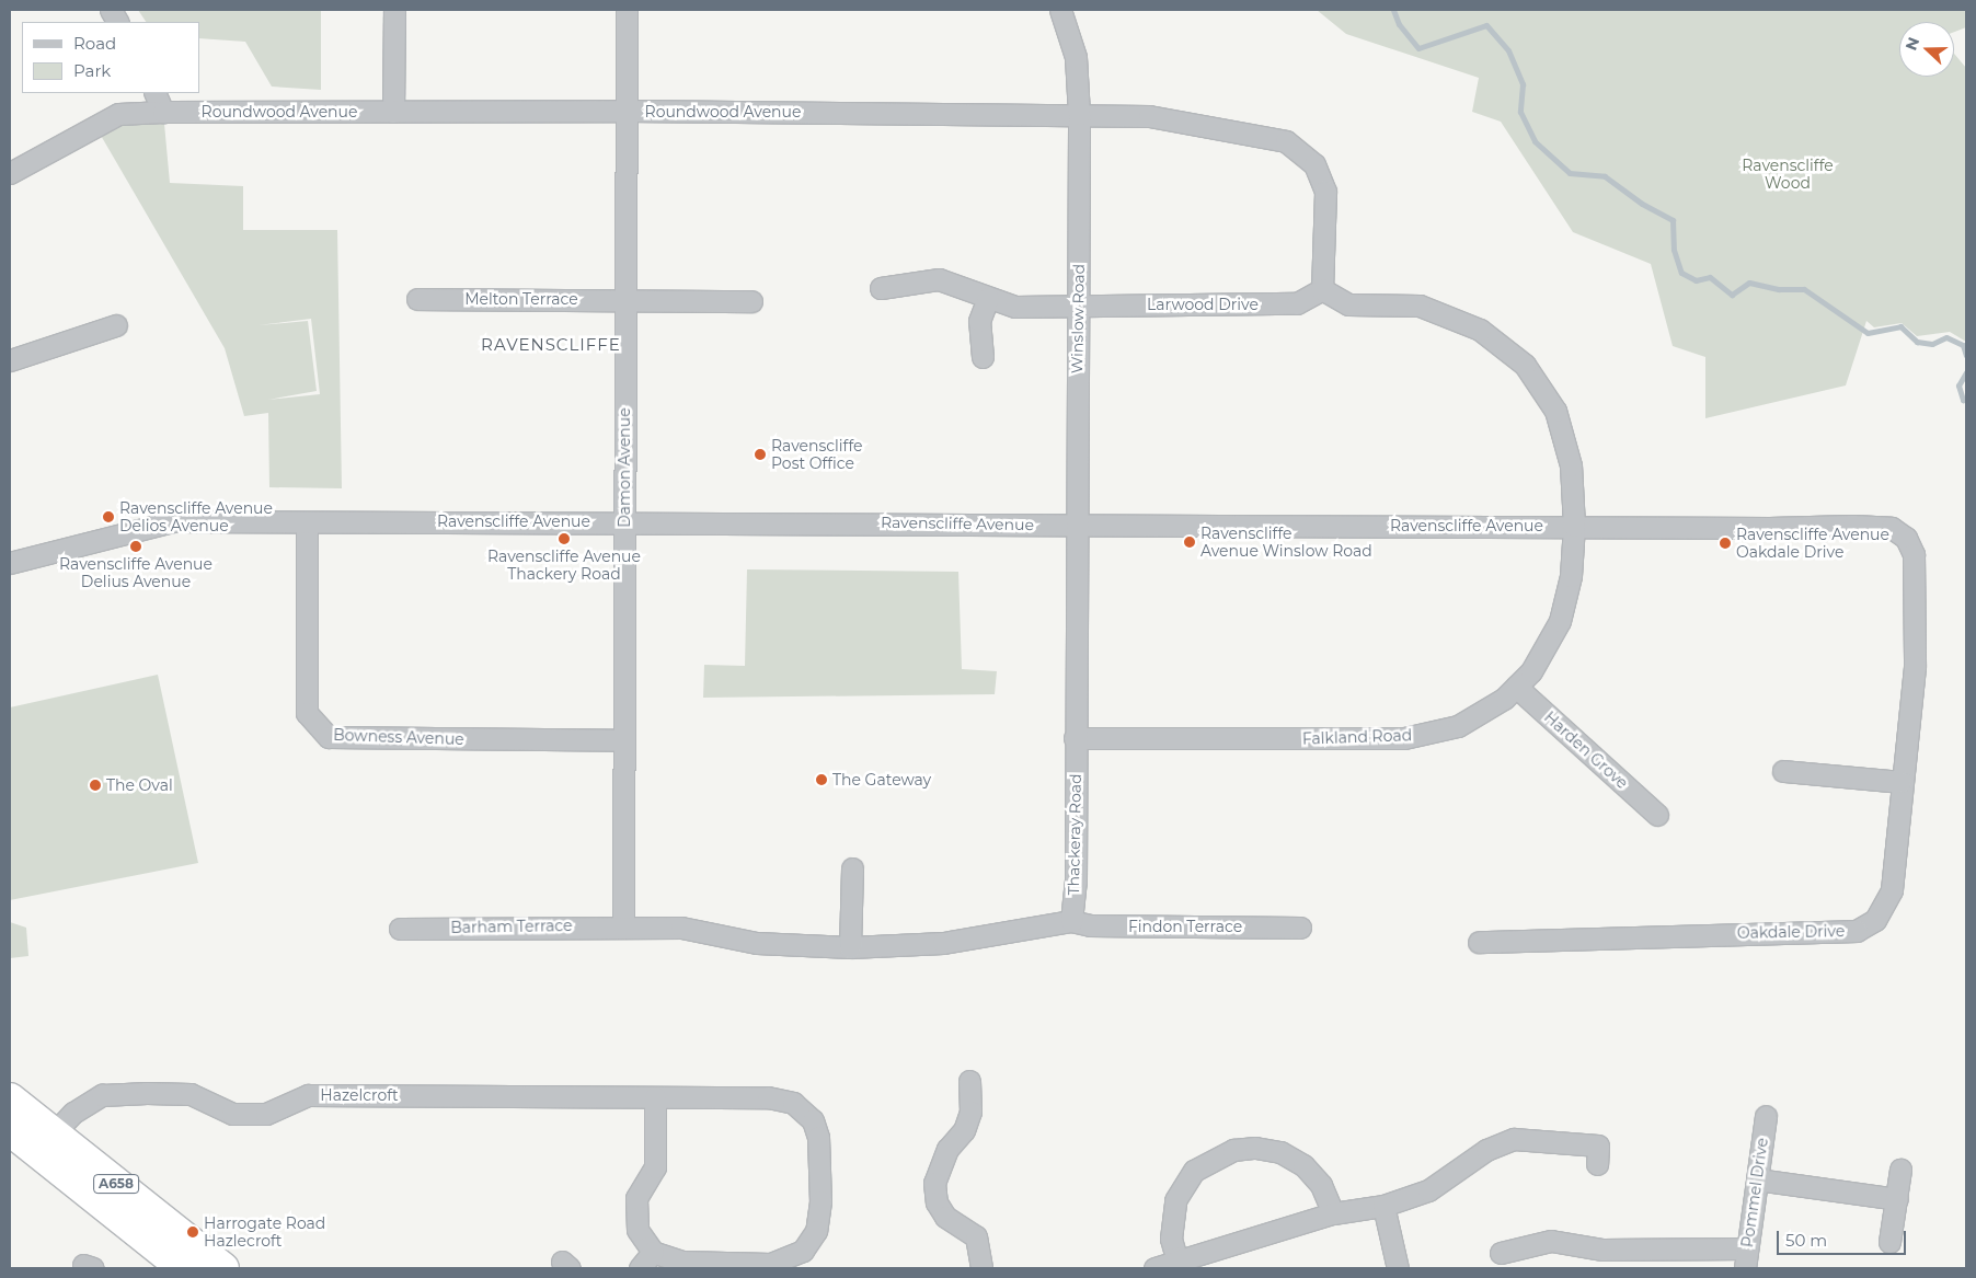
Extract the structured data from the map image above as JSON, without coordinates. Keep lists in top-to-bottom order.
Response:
{
  "streets": {
    "highway": ["A658"],
    "street": [
      "Roundwood Avenue",
      "Melton Terrace",
      "Larwood Drive",
      "Winslow Road",
      "Damon Avenue",
      "Ravenscliffe Avenue",
      "Bowness Avenue",
      "Falkland Road",
      "Harden Grove",
      "Thackeray Road",
      "Barham Terrace",
      "Findon Terrace",
      "Oakdale Drive",
      "Hazelcroft",
      "Pommel Drive"
    ]
  },
  "crossings": [
    ["Roundwood Avenue", "Larwood Drive"],
    ["Roundwood Avenue", "Winslow Road"],
    ["Roundwood Avenue", "Damon Avenue"],
    ["Roundwood Avenue", "Falkland Road"],
    ["Melton Terrace", "Damon Avenue"],
    ["Larwood Drive", "Winslow Road"],
    ["Larwood Drive", "Falkland Road"],
    ["Winslow Road", "Ravenscliffe Avenue"],
    ["Winslow Road", "Thackeray Road"],
    ["Damon Avenue", "Ravenscliffe Avenue"],
    ["Damon Avenue", "Bowness Avenue"],
    ["Damon Avenue", "Barham Terrace"],
    ["Ravenscliffe Avenue", "Bowness Avenue"],
    ["Ravenscliffe Avenue", "Falkland Road"],
    ["Ravenscliffe Avenue", "Thackeray Road"],
    ["Ravenscliffe Avenue", "Oakdale Drive"],
    ["Falkland Road", "Harden Grove"],
    ["Falkland Road", "Thackeray Road"],
    ["Thackeray Road", "Findon Terrace"],
    ["Hazelcroft", "A658"]
  ],
  "districts": ["RAVENSCLIFFE"],
  "parks": ["Ravenscliffe Wood"],
  "places": [
    "Ravenscliffe Post Office",
    "Ravenscliffe Avenue Delios Avenue",
    "Ravenscliffe Avenue Thackery Road",
    "Ravenscliffe Avenue Winslow Road",
    "Ravenscliffe Avenue Oakdale Drive",
    "Ravenscliffe Avenue Delius Avenue",
    "The Gateway",
    "The Oval",
    "Harrogate Road Hazlecroft"
  ],
  "legend": ["Road", "Park"],
  "scale_bar": "50 m",
  "north": "left"
}
